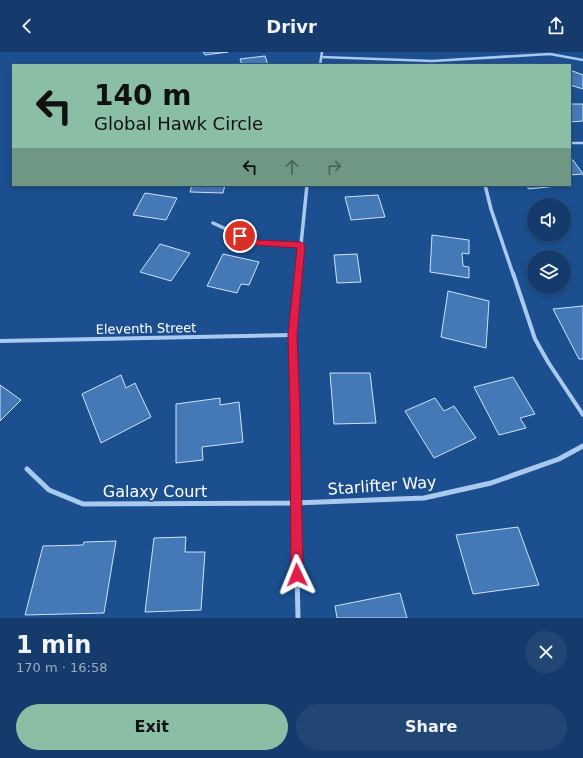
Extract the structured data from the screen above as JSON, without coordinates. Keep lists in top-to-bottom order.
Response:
{
  "streets": {
    "street": ["Eleventh Street", "Starlifter Way", "Galaxy Court"]
  },
  "crossings": [
    ["Starlifter Way", "Galaxy Court"]
  ],
  "page": {
    "header": "Drivr",
    "turn": ["140 m", "Global Hawk Circle"],
    "heading": ["1 min", "170 m · 16:58"],
    "buttons": ["Exit", "Share"]
  }
}
